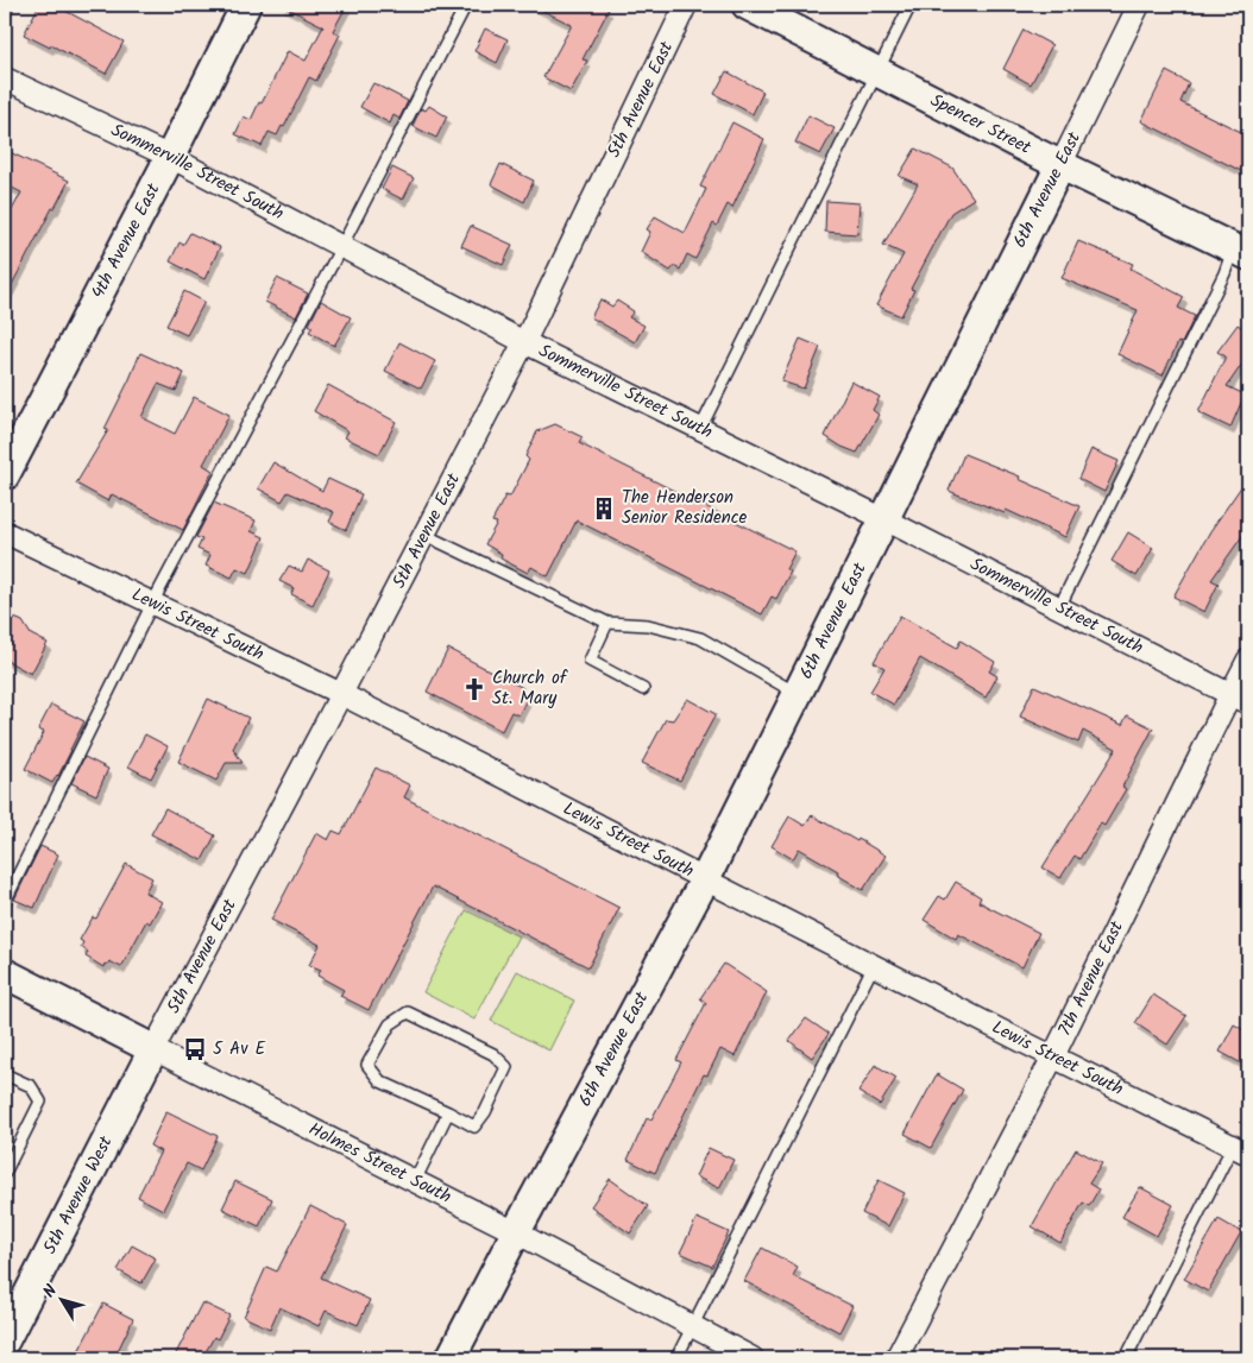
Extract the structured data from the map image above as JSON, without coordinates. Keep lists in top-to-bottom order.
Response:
{
  "streets": {
    "street": [
      "5th Avenue East",
      "Spencer Street",
      "Sommerville Street South",
      "6th Avenue East",
      "4th Avenue East",
      "Lewis Street South",
      "7th Avenue East",
      "Holmes Street South",
      "5th Avenue West"
    ]
  },
  "crossings": [
    ["5th Avenue East", "Sommerville Street South"],
    ["5th Avenue East", "Lewis Street South"],
    ["5th Avenue East", "Holmes Street South"],
    ["5th Avenue East", "5th Avenue West"],
    ["Spencer Street", "6th Avenue East"],
    ["Sommerville Street South", "6th Avenue East"],
    ["Sommerville Street South", "4th Avenue East"],
    ["Sommerville Street South", "7th Avenue East"],
    ["6th Avenue East", "Lewis Street South"],
    ["6th Avenue East", "Holmes Street South"],
    ["Lewis Street South", "7th Avenue East"],
    ["Holmes Street South", "5th Avenue West"]
  ],
  "places": {
    "building": ["The Henderson Senior Residence"],
    "church": ["Church of St. Mary"],
    "bus stop": ["5 Av E"]
  },
  "north": "top left"
}
